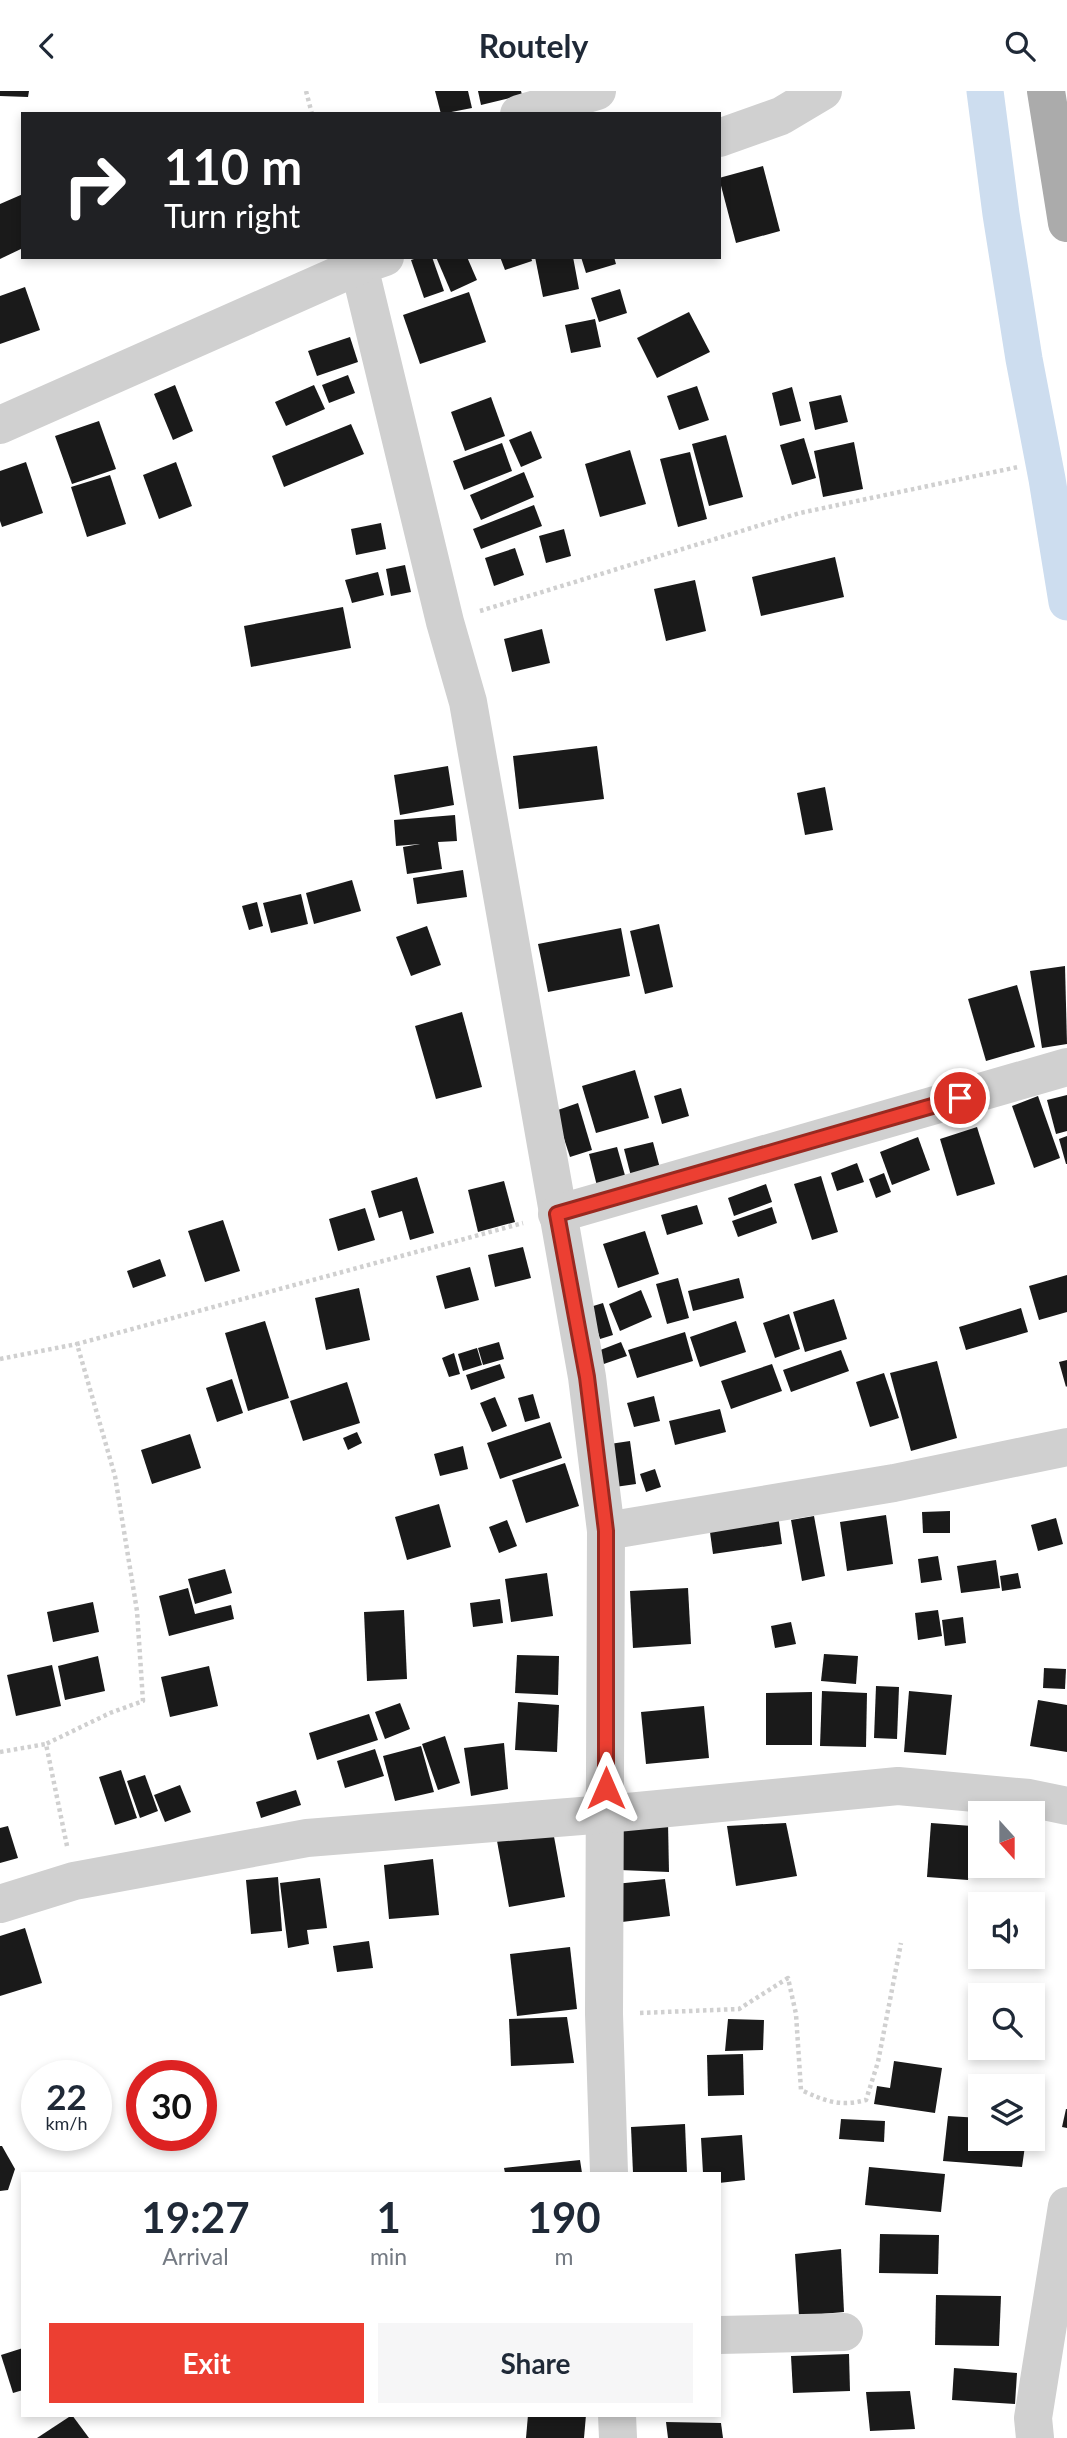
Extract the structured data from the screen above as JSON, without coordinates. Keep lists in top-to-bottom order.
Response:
{
  "north": "bottom",
  "page": {
    "header": "Routely",
    "turn": ["110 m", "Turn right"],
    "speed": "22 km/h",
    "limit": "30",
    "eta": [
      "19:27",
      "Arrival",
      "1",
      "min",
      "190",
      "m"
    ],
    "buttons": ["Exit", "Share"]
  }
}
